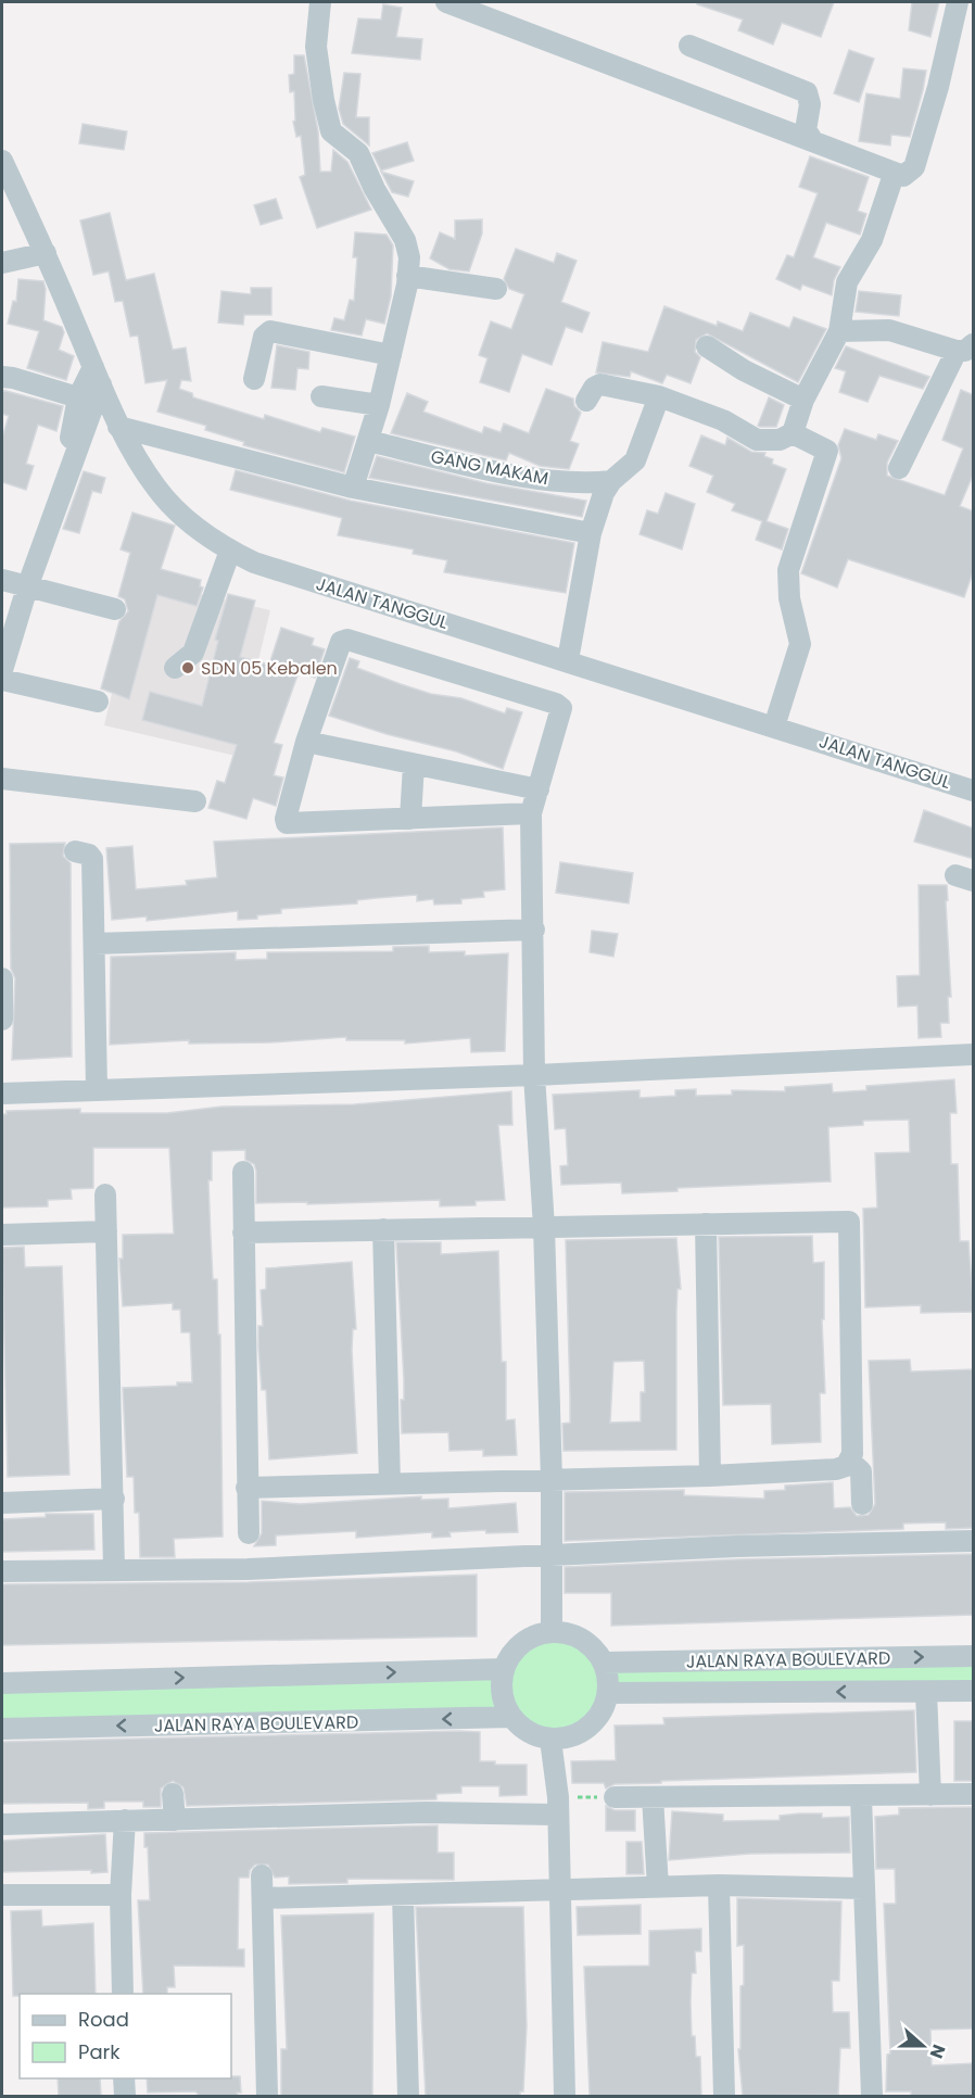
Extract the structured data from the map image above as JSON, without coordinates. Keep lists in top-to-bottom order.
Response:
{
  "streets": {
    "street": ["GANG MAKAM", "JALAN TANGGUL", "JALAN RAYA BOULEVARD"]
  },
  "places": ["SDN 05 Kebalen"],
  "legend": ["Road", "Park"],
  "north": "right"
}
